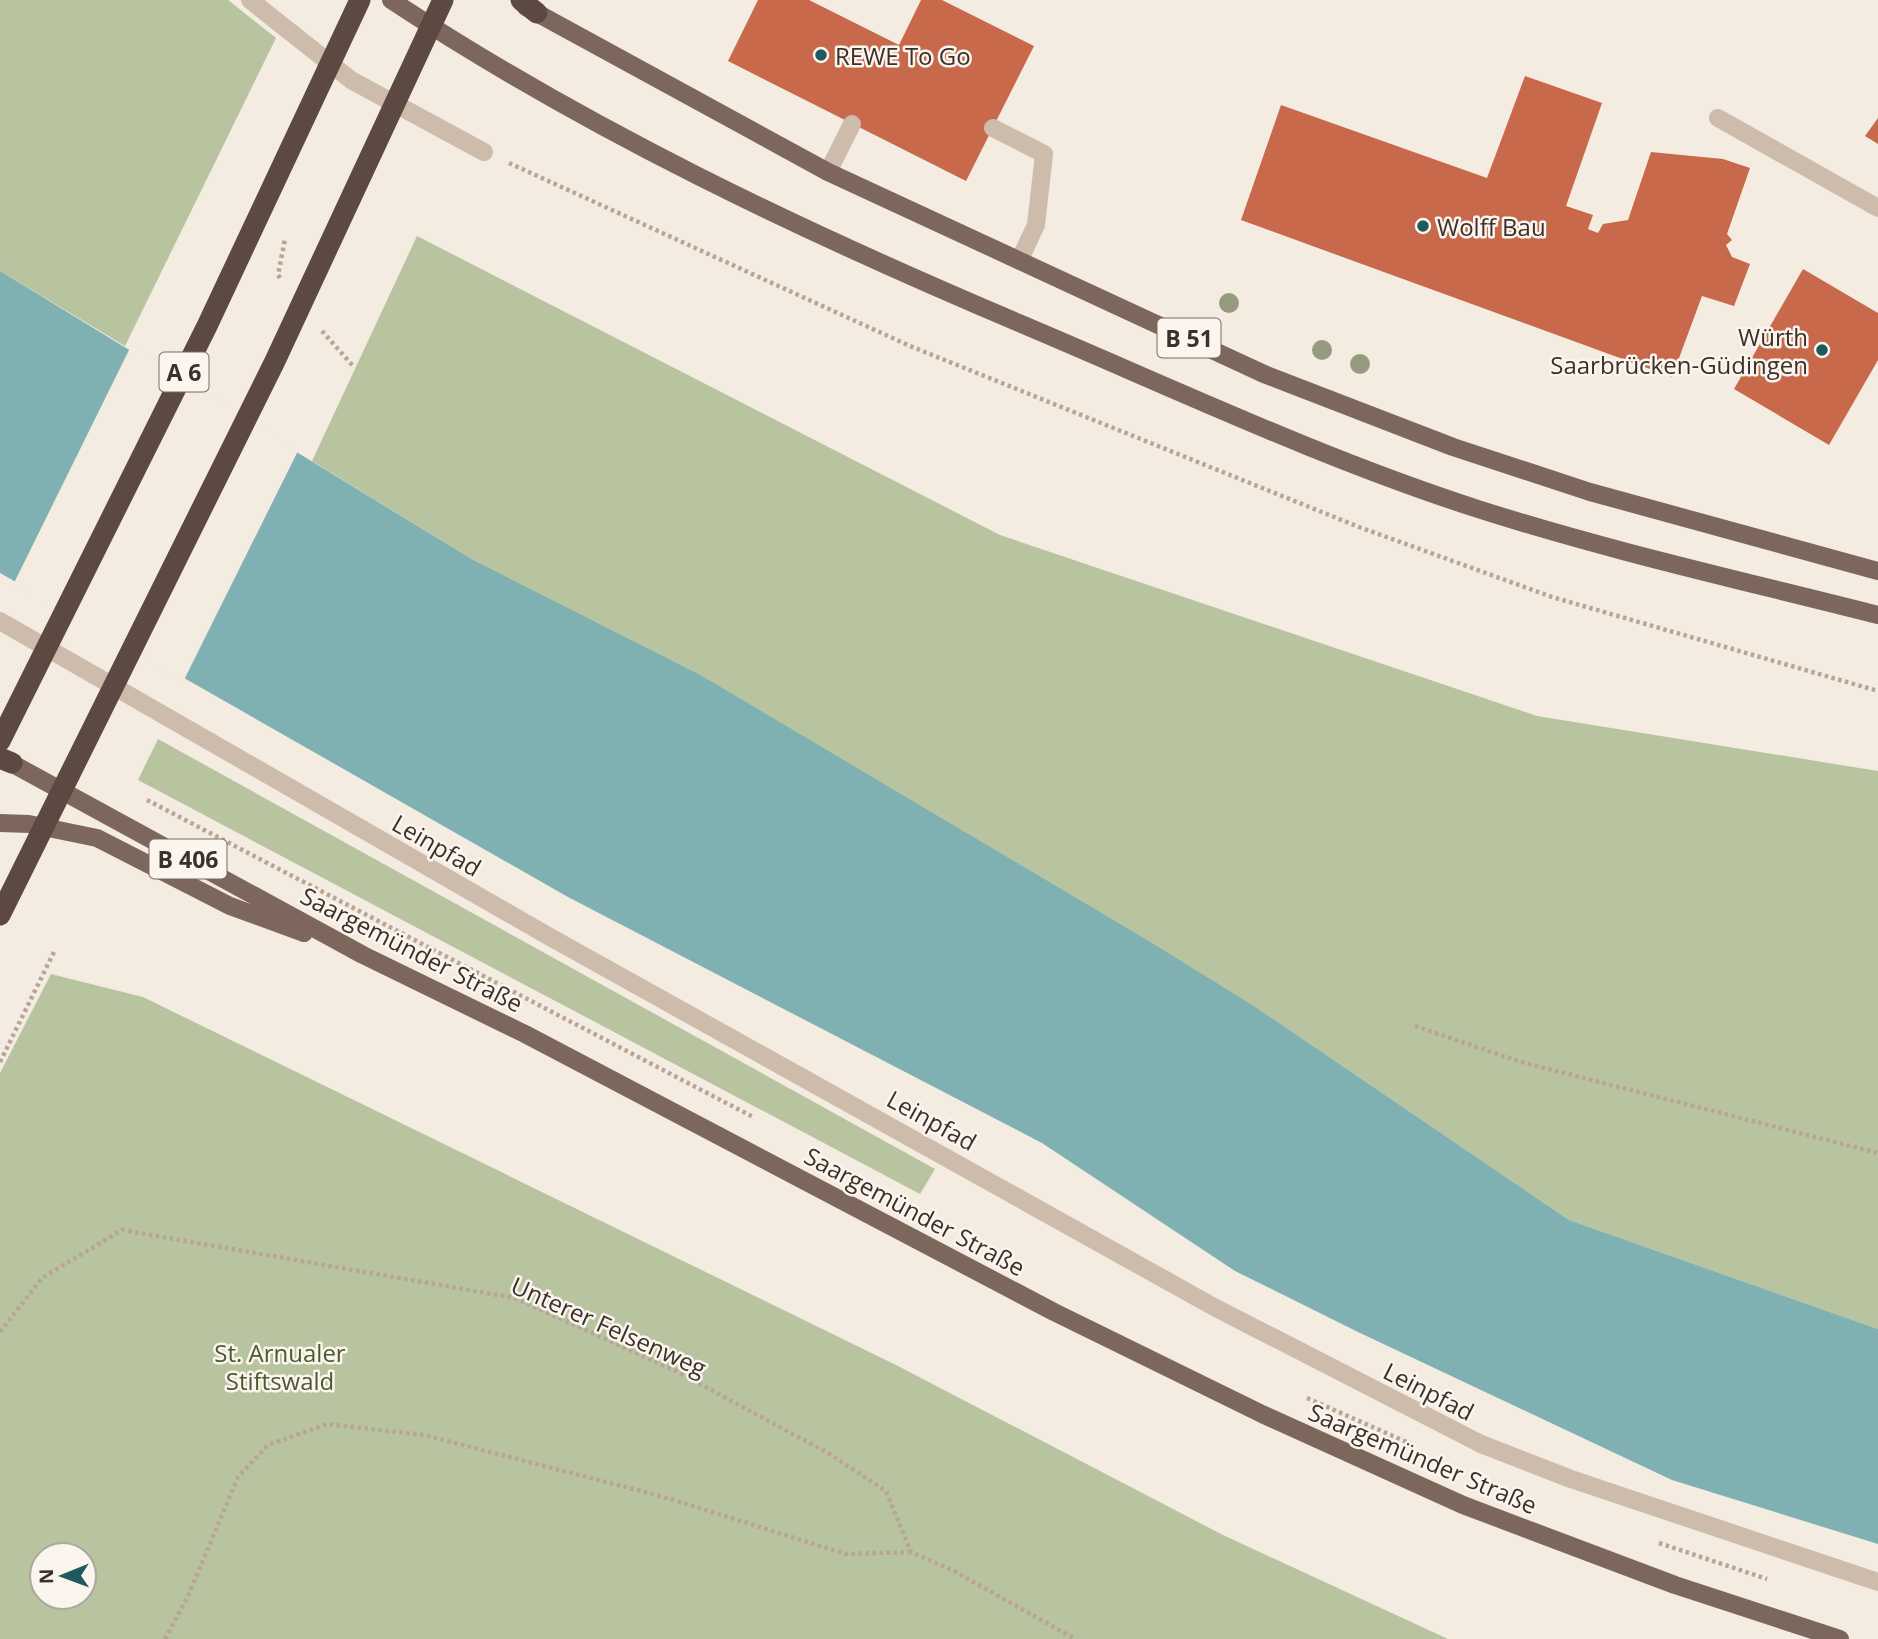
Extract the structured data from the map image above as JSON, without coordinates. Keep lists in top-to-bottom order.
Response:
{
  "streets": {
    "highway": ["A 6"],
    "main road": ["B 51", "B 406", "Saargemünder Straße"],
    "lane": ["Leinpfad"],
    "path": ["Unterer Felsenweg"]
  },
  "parks": ["St. Arnualer Stiftswald"],
  "places": ["REWE To Go", "Wolff Bau", "Würth Saarbrücken-Güdingen"],
  "north": "left"
}
